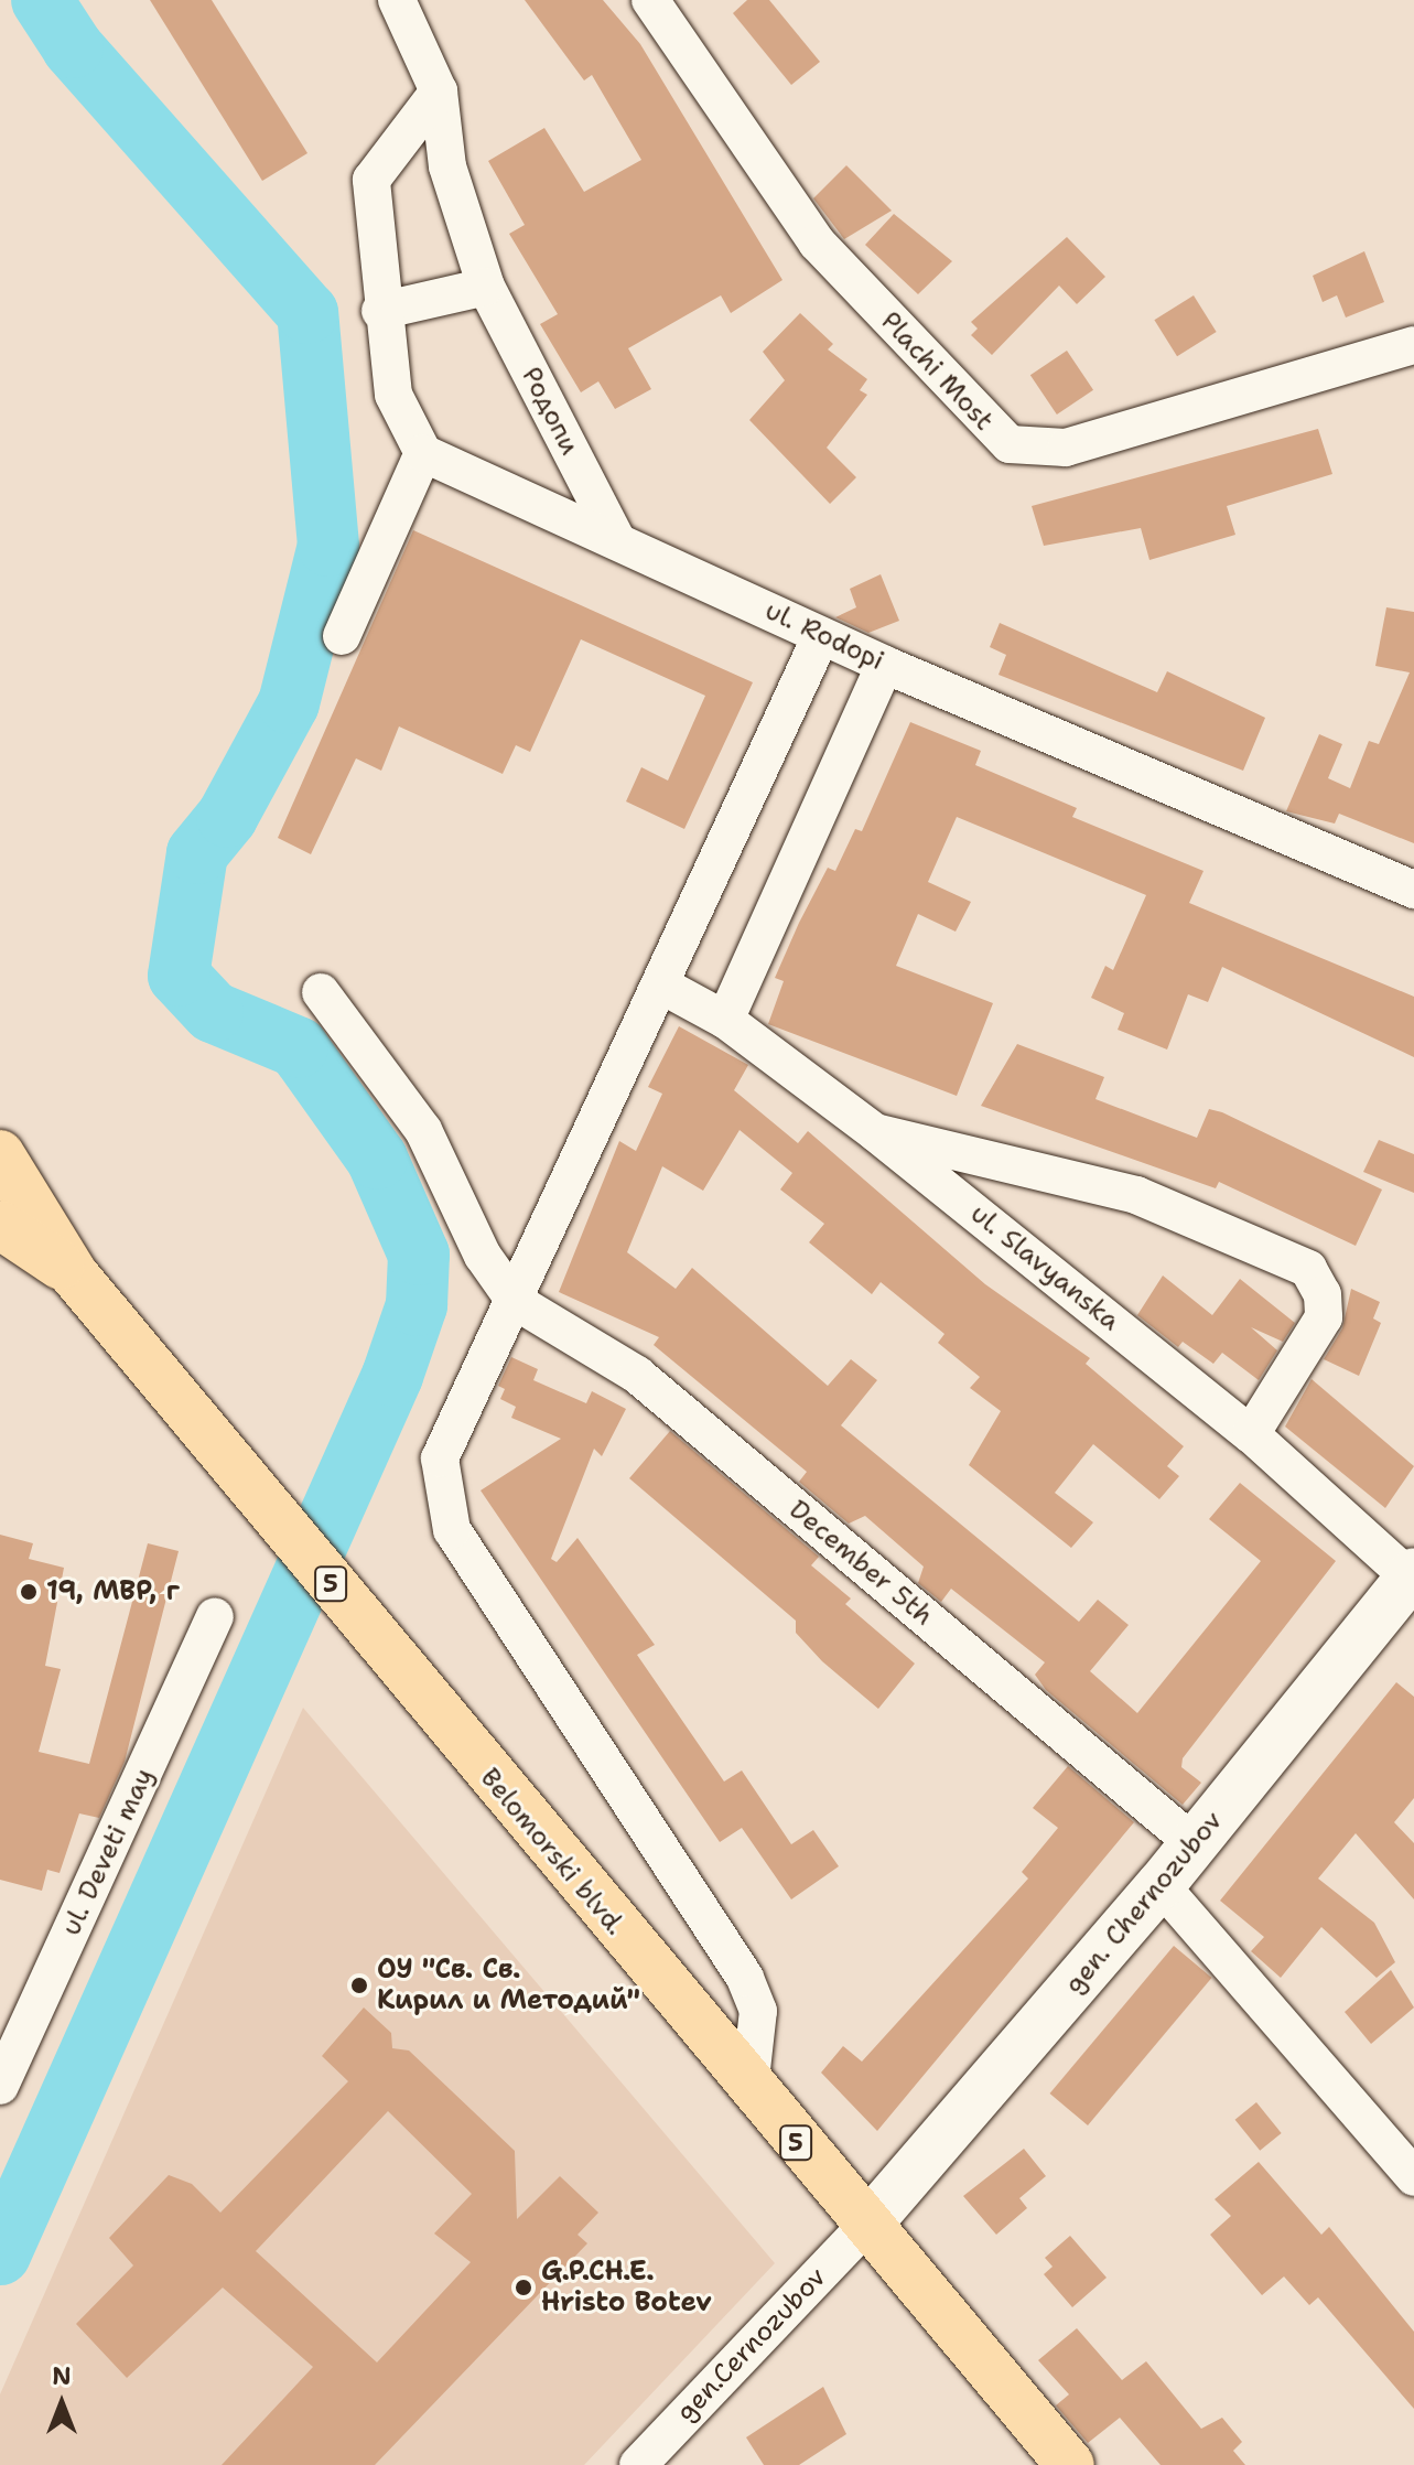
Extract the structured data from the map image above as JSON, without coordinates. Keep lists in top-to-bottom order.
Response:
{
  "streets": {
    "main road": ["5", "Belomorski blvd."],
    "street": [
      "Plachi Most",
      "Родопи",
      "ul. Rodopi",
      "ul. Slavyanska",
      "December 5th",
      "ul. Deveti may",
      "gen. Chernozubov",
      "gen.Cernozubov"
    ]
  },
  "crossings": [
    ["Родопи", "ul. Rodopi"],
    ["ul. Slavyanska", "gen. Chernozubov"],
    ["December 5th", "gen. Chernozubov"],
    ["Belomorski blvd.", "gen. Chernozubov"],
    ["Belomorski blvd.", "gen.Cernozubov"],
    ["gen. Chernozubov", "gen.Cernozubov"]
  ],
  "places": ["19, МВР, г", "ОУ \"Св. Св. Кирил и Методий\"", "G.P.CH.E. Hristo Botev"],
  "north": "top"
}
